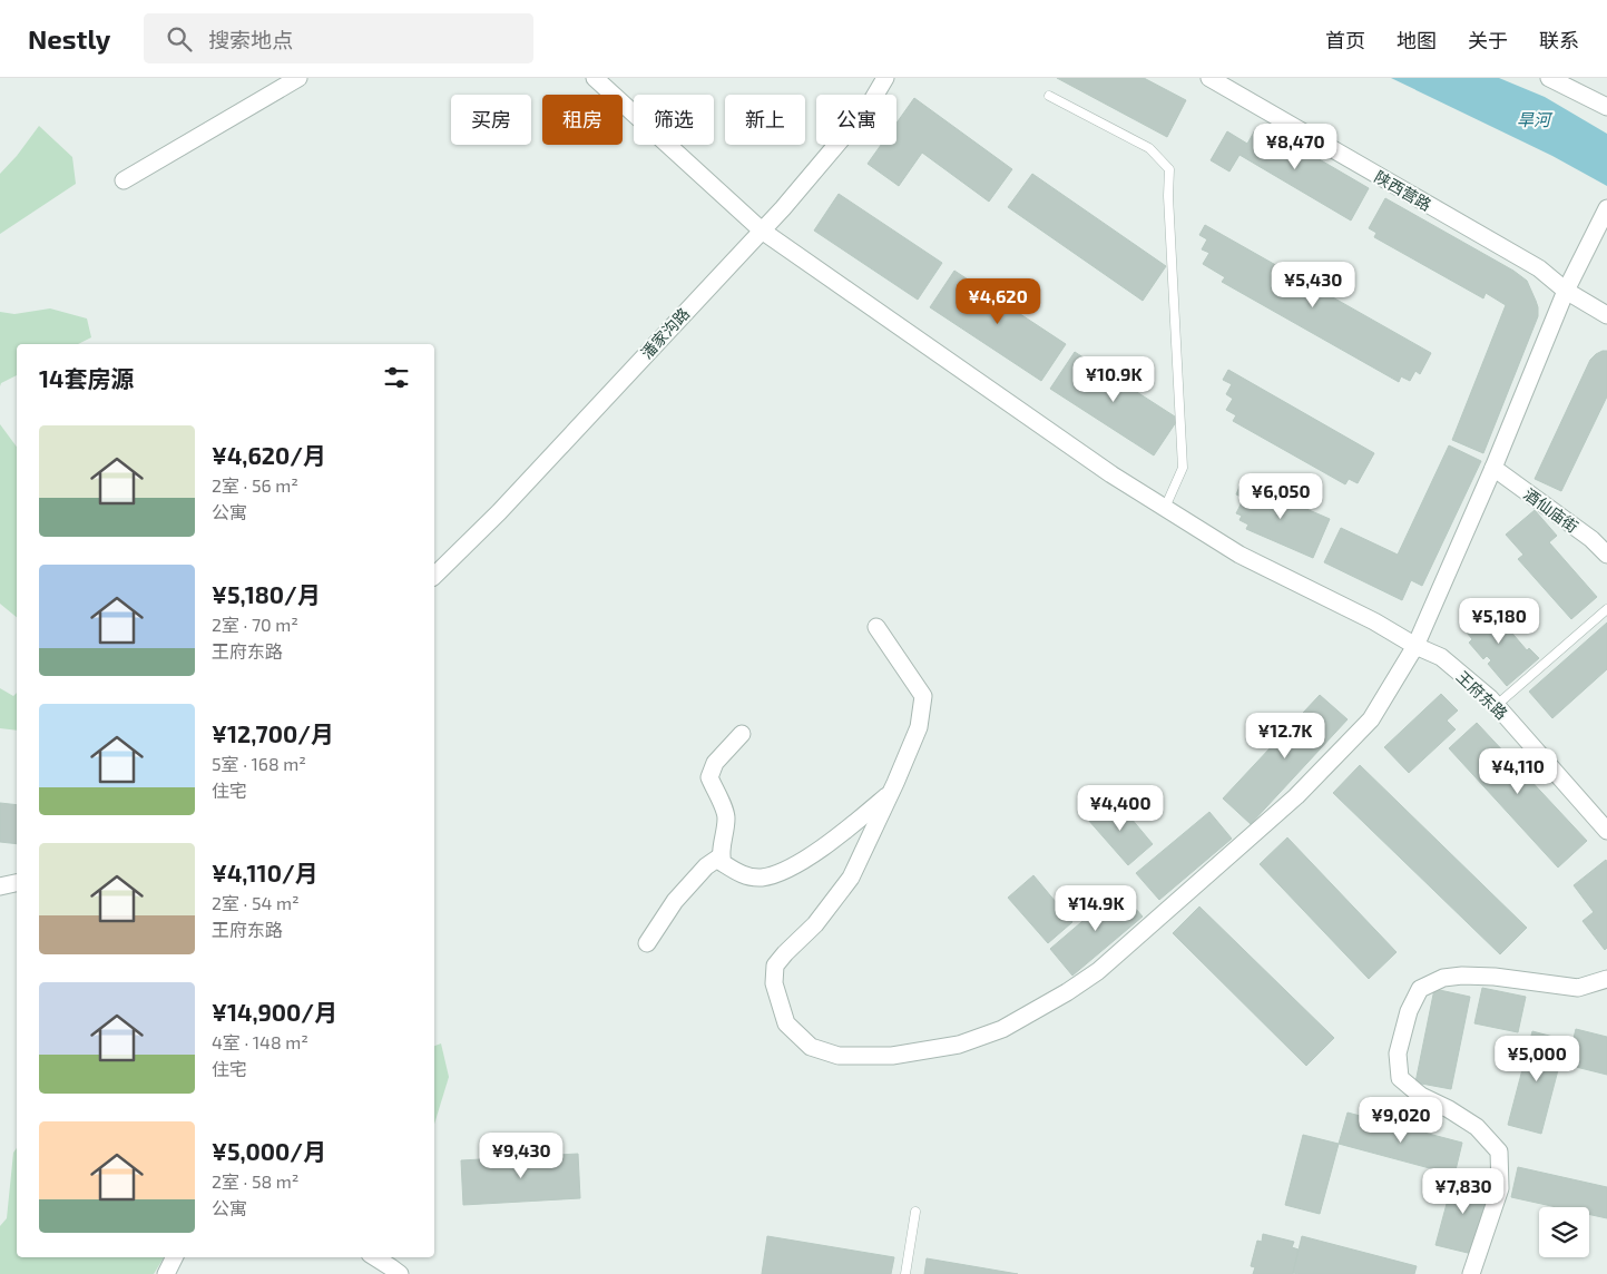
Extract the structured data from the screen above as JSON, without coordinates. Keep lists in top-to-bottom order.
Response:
{
  "streets": {
    "street": [
      "陕西营路",
      "潘家沟路",
      "酒仙庙街",
      "王府东路"
    ]
  },
  "crossings": [
    ["潘家沟路", "王府东路"]
  ],
  "water": ["旱河"],
  "page": {
    "header": "Nestly",
    "search": "搜索地点",
    "nav": [
      "首页",
      "地图",
      "关于",
      "联系"
    ],
    "chip": [
      "买房",
      "租房",
      "筛选",
      "新上",
      "公寓"
    ],
    "price": [
      "¥8,470",
      "¥5,430",
      "¥4,620",
      "¥10.9K",
      "¥6,050",
      "¥5,180",
      "¥12.7K",
      "¥4,110",
      "¥4,400",
      "¥14.9K",
      "¥5,000",
      "¥9,020",
      "¥9,430",
      "¥7,830"
    ],
    "heading": "14套房源",
    "list": [
      {
        "name": "¥4,620/月",
        "note": "2室 · 56 m² · 公寓"
      },
      {
        "name": "¥5,180/月",
        "note": "2室 · 70 m² · 王府东路"
      },
      {
        "name": "¥12,700/月",
        "note": "5室 · 168 m² · 住宅"
      },
      {
        "name": "¥4,110/月",
        "note": "2室 · 54 m² · 王府东路"
      },
      {
        "name": "¥14,900/月",
        "note": "4室 · 148 m² · 住宅"
      },
      {
        "name": "¥5,000/月",
        "note": "2室 · 58 m² · 公寓"
      }
    ]
  }
}
